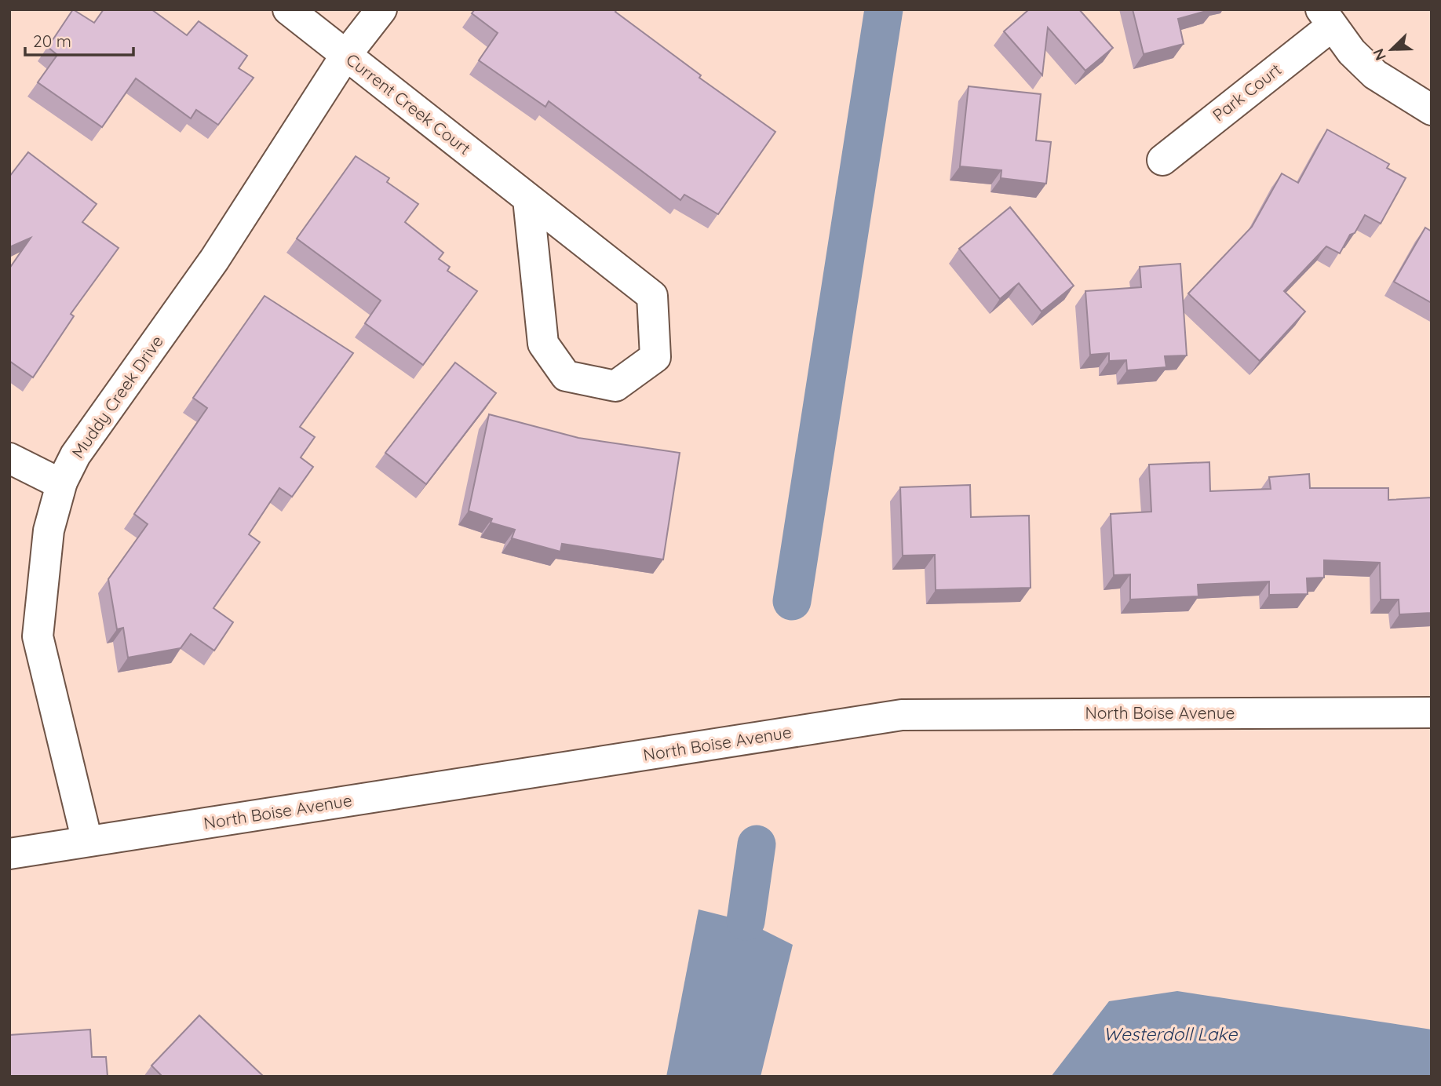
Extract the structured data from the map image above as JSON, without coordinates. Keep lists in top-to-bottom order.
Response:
{
  "streets": {
    "street": [
      "Park Court",
      "Current Creek Court",
      "Muddy Creek Drive",
      "North Boise Avenue"
    ]
  },
  "crossings": [
    ["Current Creek Court", "Muddy Creek Drive"],
    ["Muddy Creek Drive", "North Boise Avenue"]
  ],
  "water": ["Westerdoll Lake"],
  "scale_bar": "20 m",
  "north": "bottom left"
}
